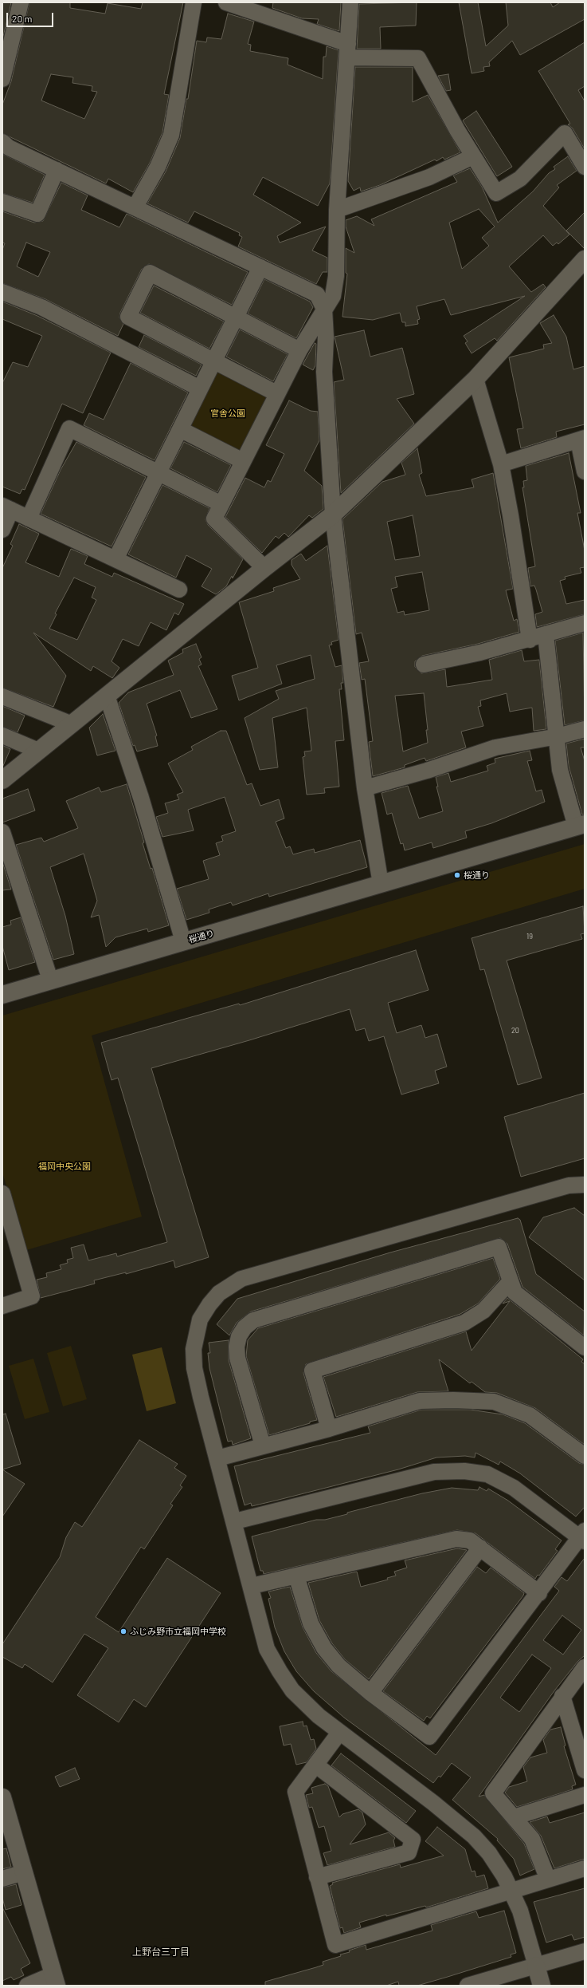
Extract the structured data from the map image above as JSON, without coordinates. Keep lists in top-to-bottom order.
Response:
{
  "streets": {
    "street": ["桜通り"]
  },
  "districts": ["上野台三丁目"],
  "parks": ["官舎公園", "福岡中央公園"],
  "places": ["桜通り", "ふじみ野市立福岡中学校"],
  "house_numbers": ["19", "20"],
  "scale_bar": "20 m"
}
